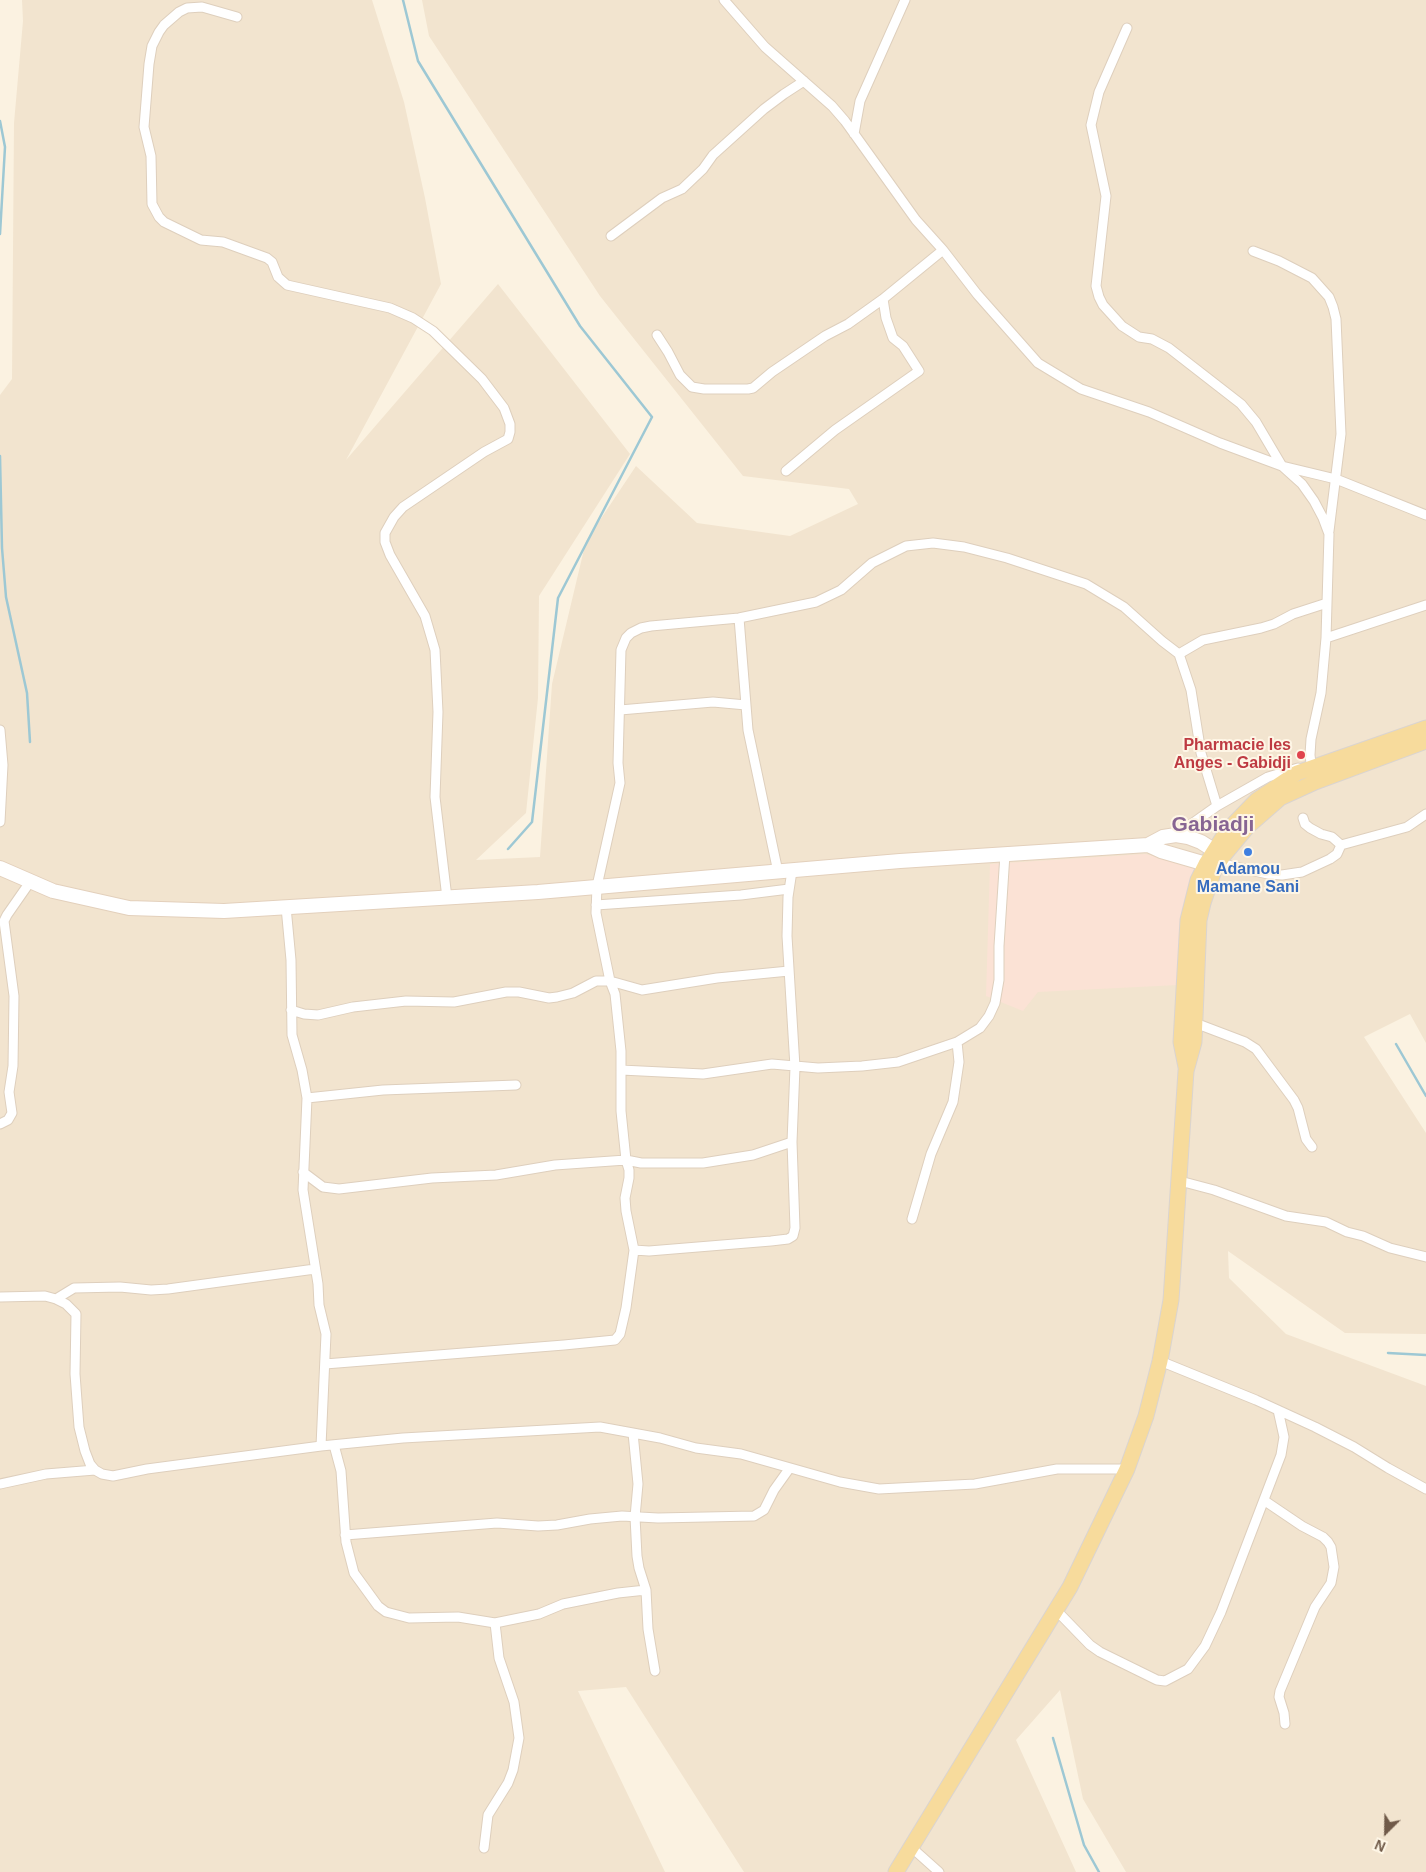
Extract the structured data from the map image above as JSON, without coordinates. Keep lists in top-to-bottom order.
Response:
{
  "districts": ["Gabiadji"],
  "places": ["Pharmacie les Anges - Gabidji", "Adamou Mamane Sani"],
  "north": "bottom left"
}
